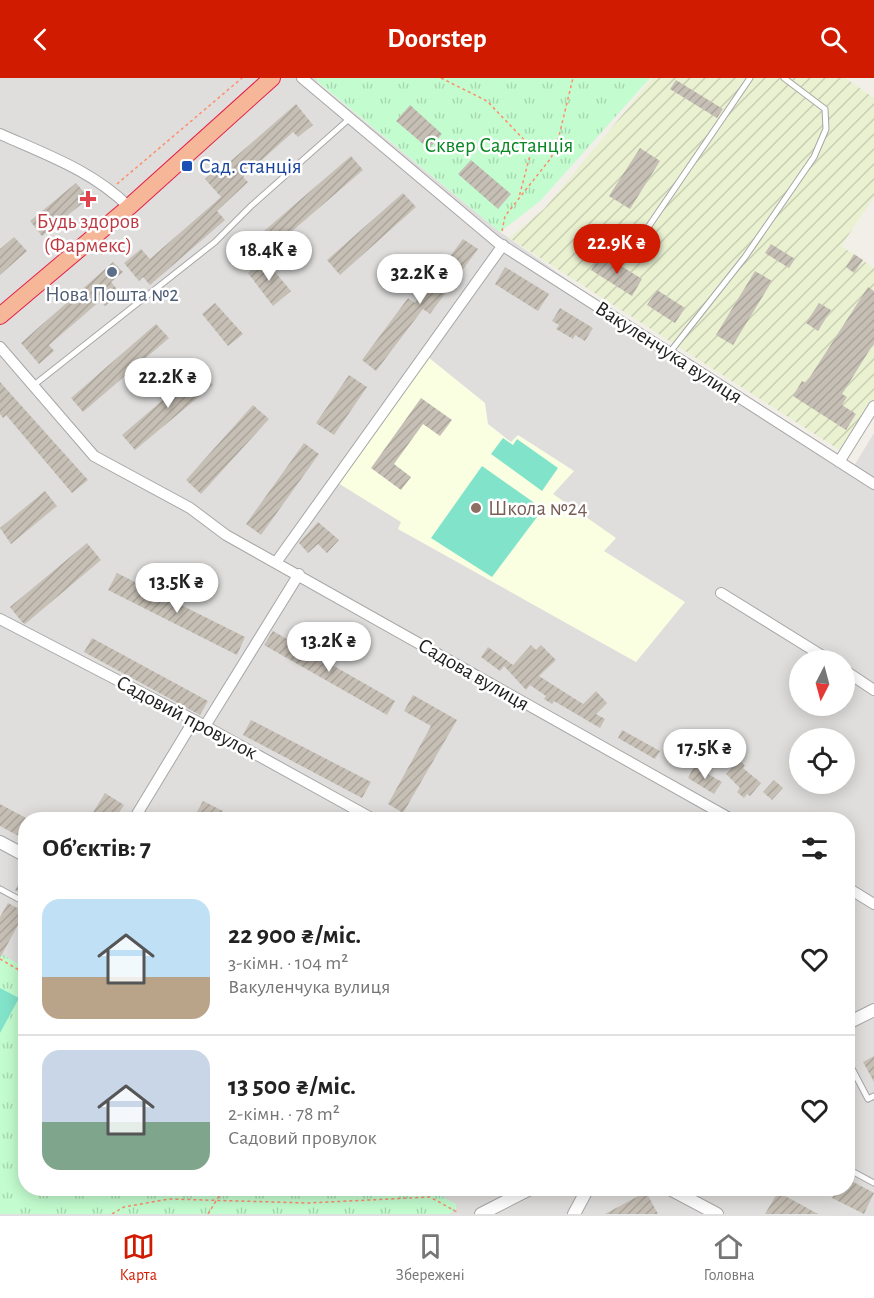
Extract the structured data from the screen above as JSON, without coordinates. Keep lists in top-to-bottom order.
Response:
{
  "streets": {
    "street": ["Вакуленчука вулиця", "Садова вулиця", "Садовий провулок"]
  },
  "parks": ["Сквер Садстанція"],
  "places": {
    "transit": ["Сад. станція"],
    "health": ["Будь здоров (Фармекс)"],
    "other": ["Нова Пошта №2", "Школа №24"]
  },
  "north": "bottom",
  "page": {
    "header": "Doorstep",
    "price": [
      "22.9K ₴",
      "18.4K ₴",
      "32.2K ₴",
      "22.2K ₴",
      "13.5K ₴",
      "13.2K ₴",
      "17.5K ₴"
    ],
    "heading": "Об’єктів: 7",
    "list": [
      {
        "name": "22 900 ₴/міс.",
        "note": "3-кімн. · 104 m² · Вакуленчука вулиця"
      },
      {
        "name": "13 500 ₴/міс.",
        "note": "2-кімн. · 78 m² · Садовий провулок"
      }
    ],
    "tabs": ["Карта", "Збережені", "Головна"]
  }
}
